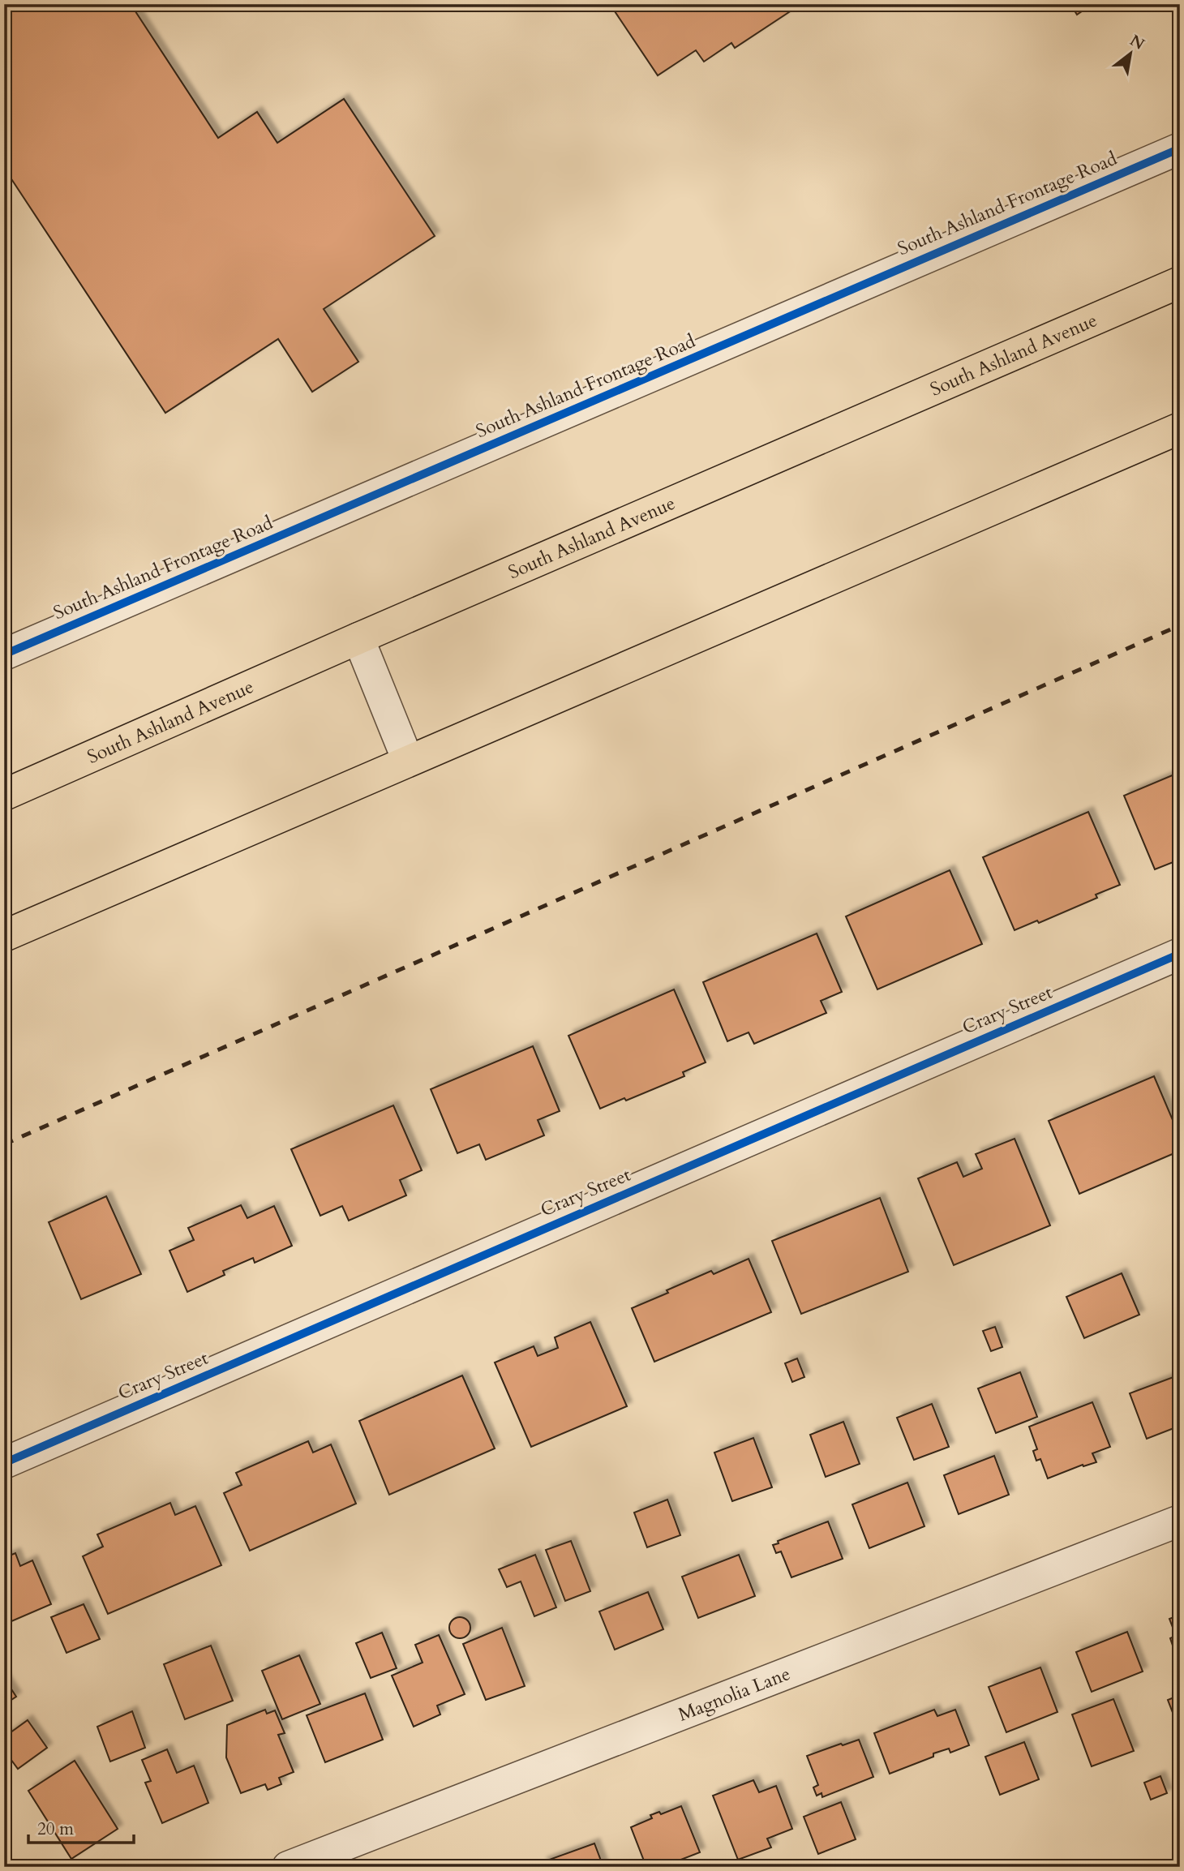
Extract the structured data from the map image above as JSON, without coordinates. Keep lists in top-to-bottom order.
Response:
{
  "streets": {
    "main road": ["South Ashland Avenue"],
    "street": ["South Ashland Frontage Road", "Crary Street", "Magnolia Lane"]
  },
  "scale_bar": "20 m",
  "north": "top right"
}
